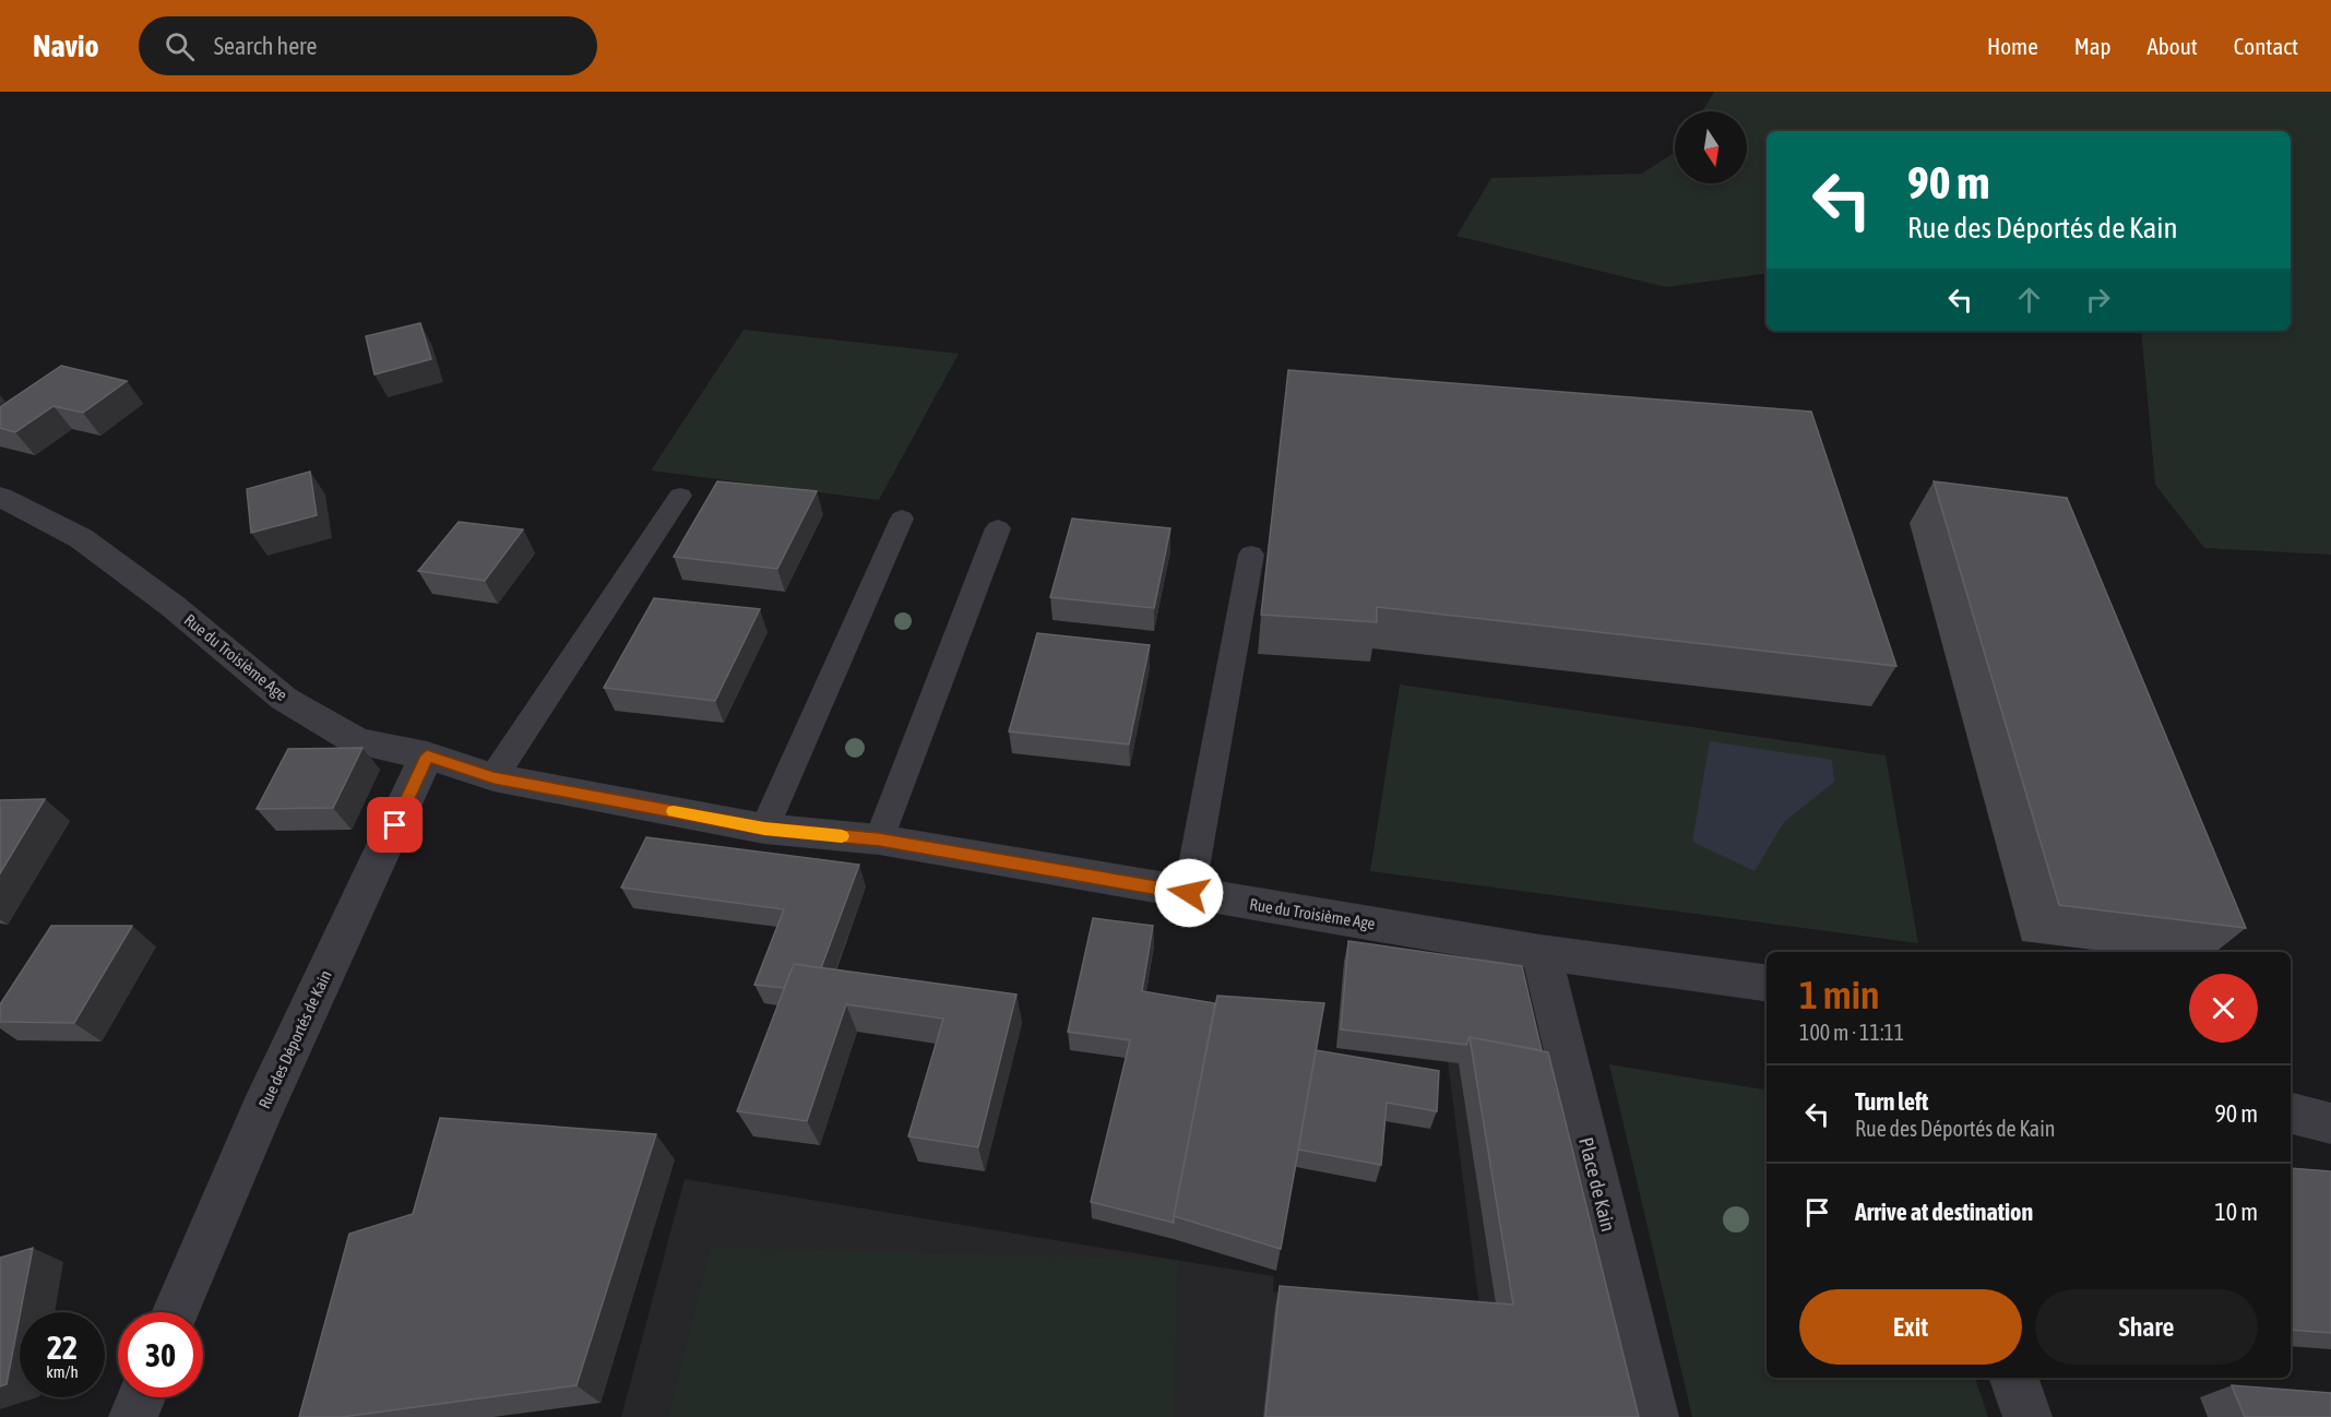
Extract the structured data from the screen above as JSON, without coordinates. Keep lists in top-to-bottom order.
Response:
{
  "streets": {
    "street": ["Rue du Troisième Age", "Rue des Déportés de Kain", "Place de Kain"]
  },
  "crossings": [
    ["Rue du Troisième Age", "Rue des Déportés de Kain"],
    ["Rue du Troisième Age", "Place de Kain"]
  ],
  "north": "bottom",
  "page": {
    "header": "Navio",
    "search": "Search here",
    "nav": [
      "Home",
      "Map",
      "About",
      "Contact"
    ],
    "turn": ["90 m", "Rue des Déportés de Kain"],
    "heading": ["1 min", "100 m · 11:11"],
    "list": [
      {
        "name": "Turn left",
        "note": "Rue des Déportés de Kain",
        "value": "90 m"
      },
      {
        "name": "Arrive at destination",
        "value": "10 m"
      }
    ],
    "buttons": ["Exit", "Share"],
    "speed": "22 km/h",
    "limit": "30"
  }
}
